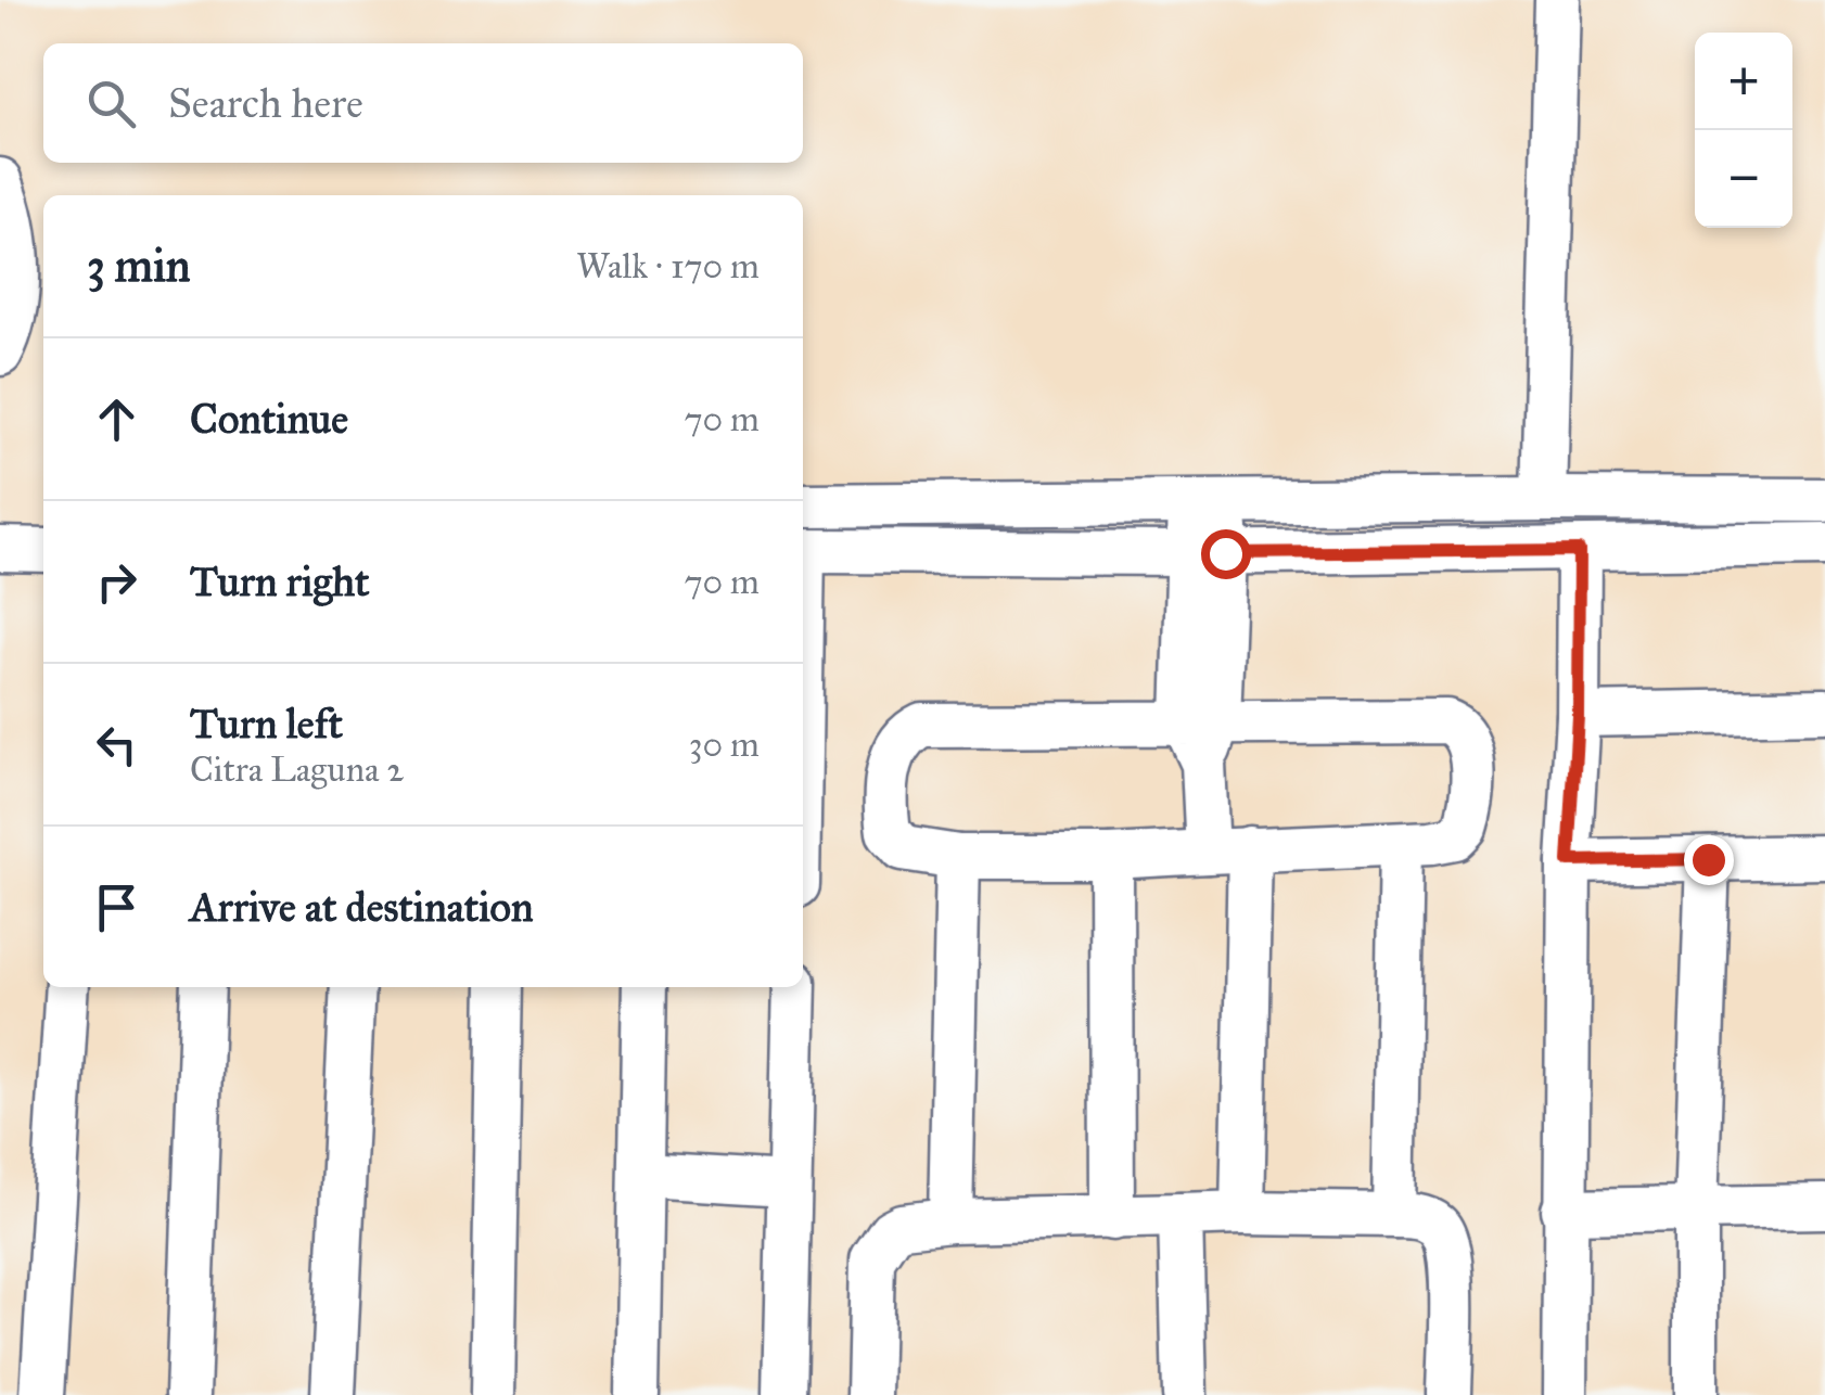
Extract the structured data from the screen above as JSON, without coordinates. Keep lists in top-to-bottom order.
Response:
{
  "page": {
    "map_buttons": ["+", "−"],
    "search": "Search here",
    "heading": ["3 min", "Walk · 170 m"],
    "list": [
      ["Continue", "70 m"],
      ["Turn right", "70 m"],
      ["Turn left", "Citra Laguna 2", "30 m"],
      "Arrive at destination"
    ]
  }
}
